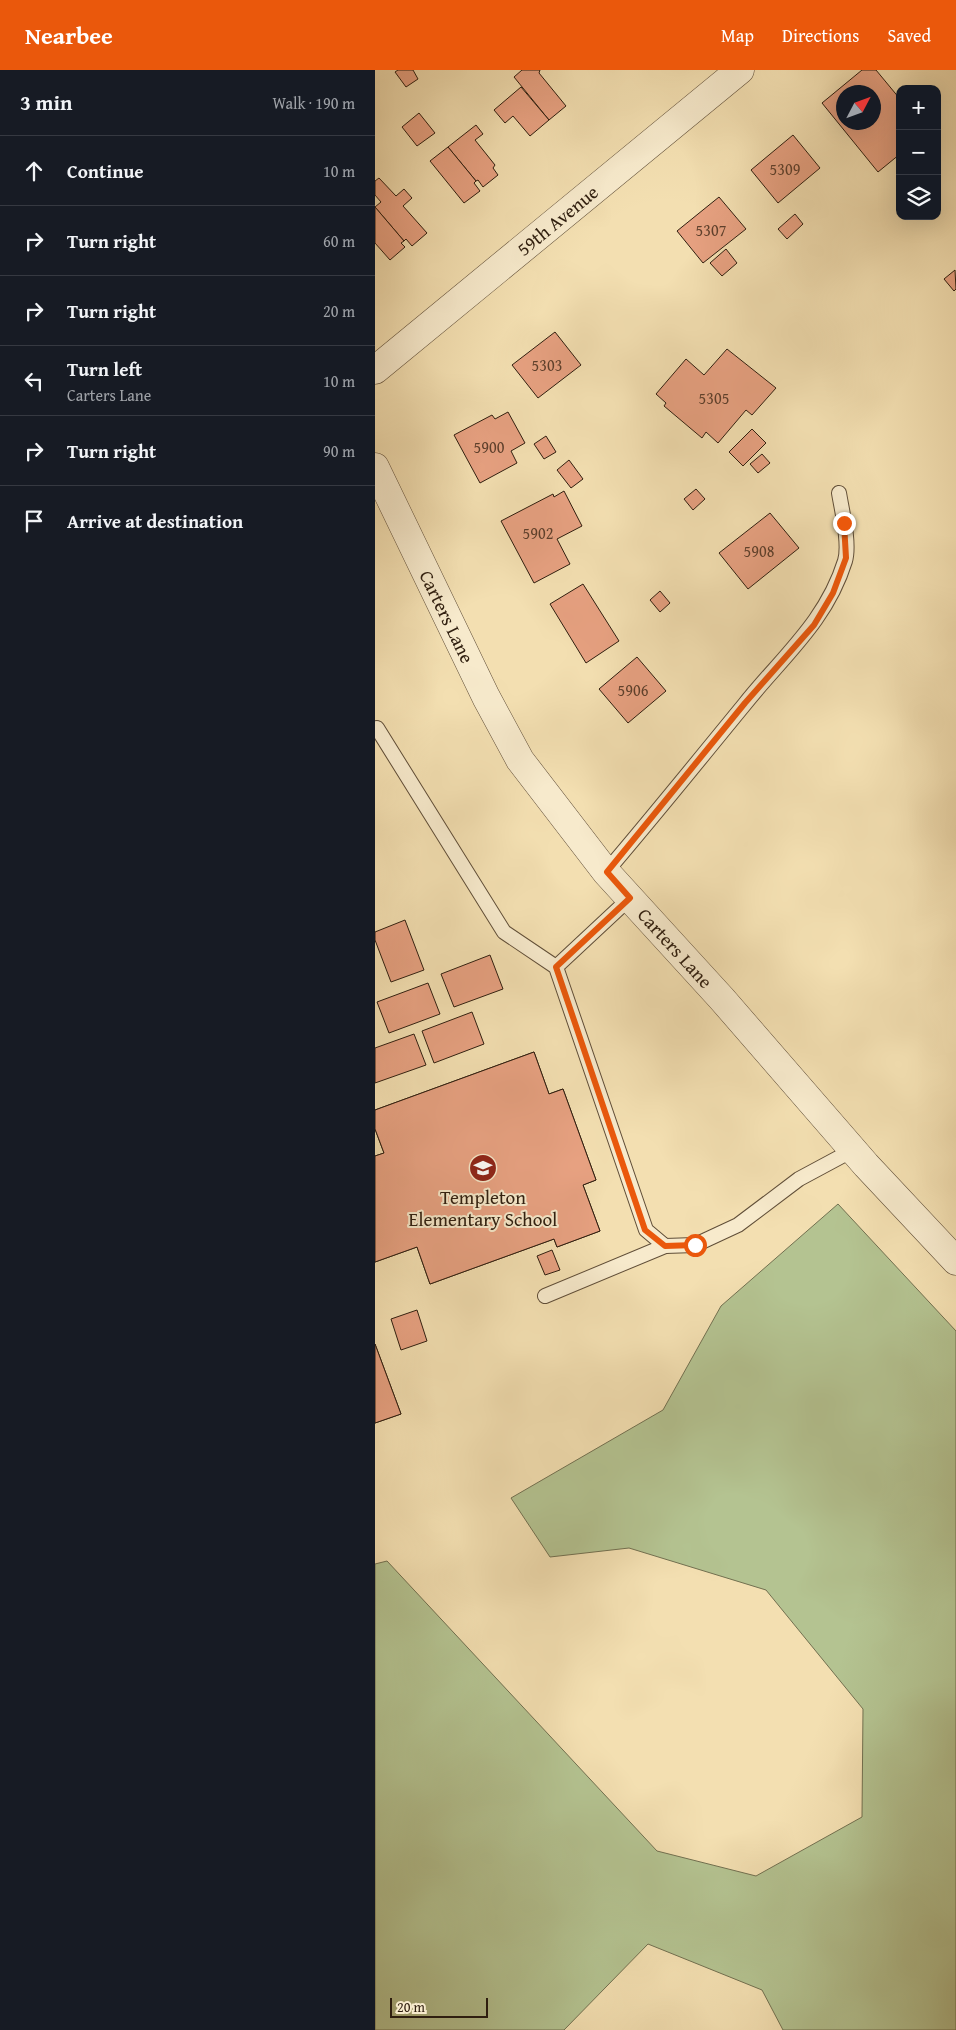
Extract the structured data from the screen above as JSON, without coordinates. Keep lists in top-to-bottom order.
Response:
{
  "streets": {
    "street": ["59th Avenue", "Carters Lane"]
  },
  "places": {
    "school or university": ["Templeton Elementary School"]
  },
  "house_numbers": [
    "5309",
    "5307",
    "5303",
    "5305",
    "5900",
    "5902",
    "5908",
    "5906"
  ],
  "scale_bar": "20 m",
  "north": "top right",
  "page": {
    "header": "Nearbee",
    "nav": ["Map", "Directions", "Saved"],
    "heading": ["3 min", "Walk · 190 m"],
    "map_buttons": ["+", "−"],
    "list": [
      ["Continue", "10 m"],
      ["Turn right", "60 m"],
      ["Turn right", "20 m"],
      ["Turn left", "Carters Lane", "10 m"],
      ["Turn right", "90 m"],
      "Arrive at destination"
    ],
    "scale": "20 m"
  }
}
